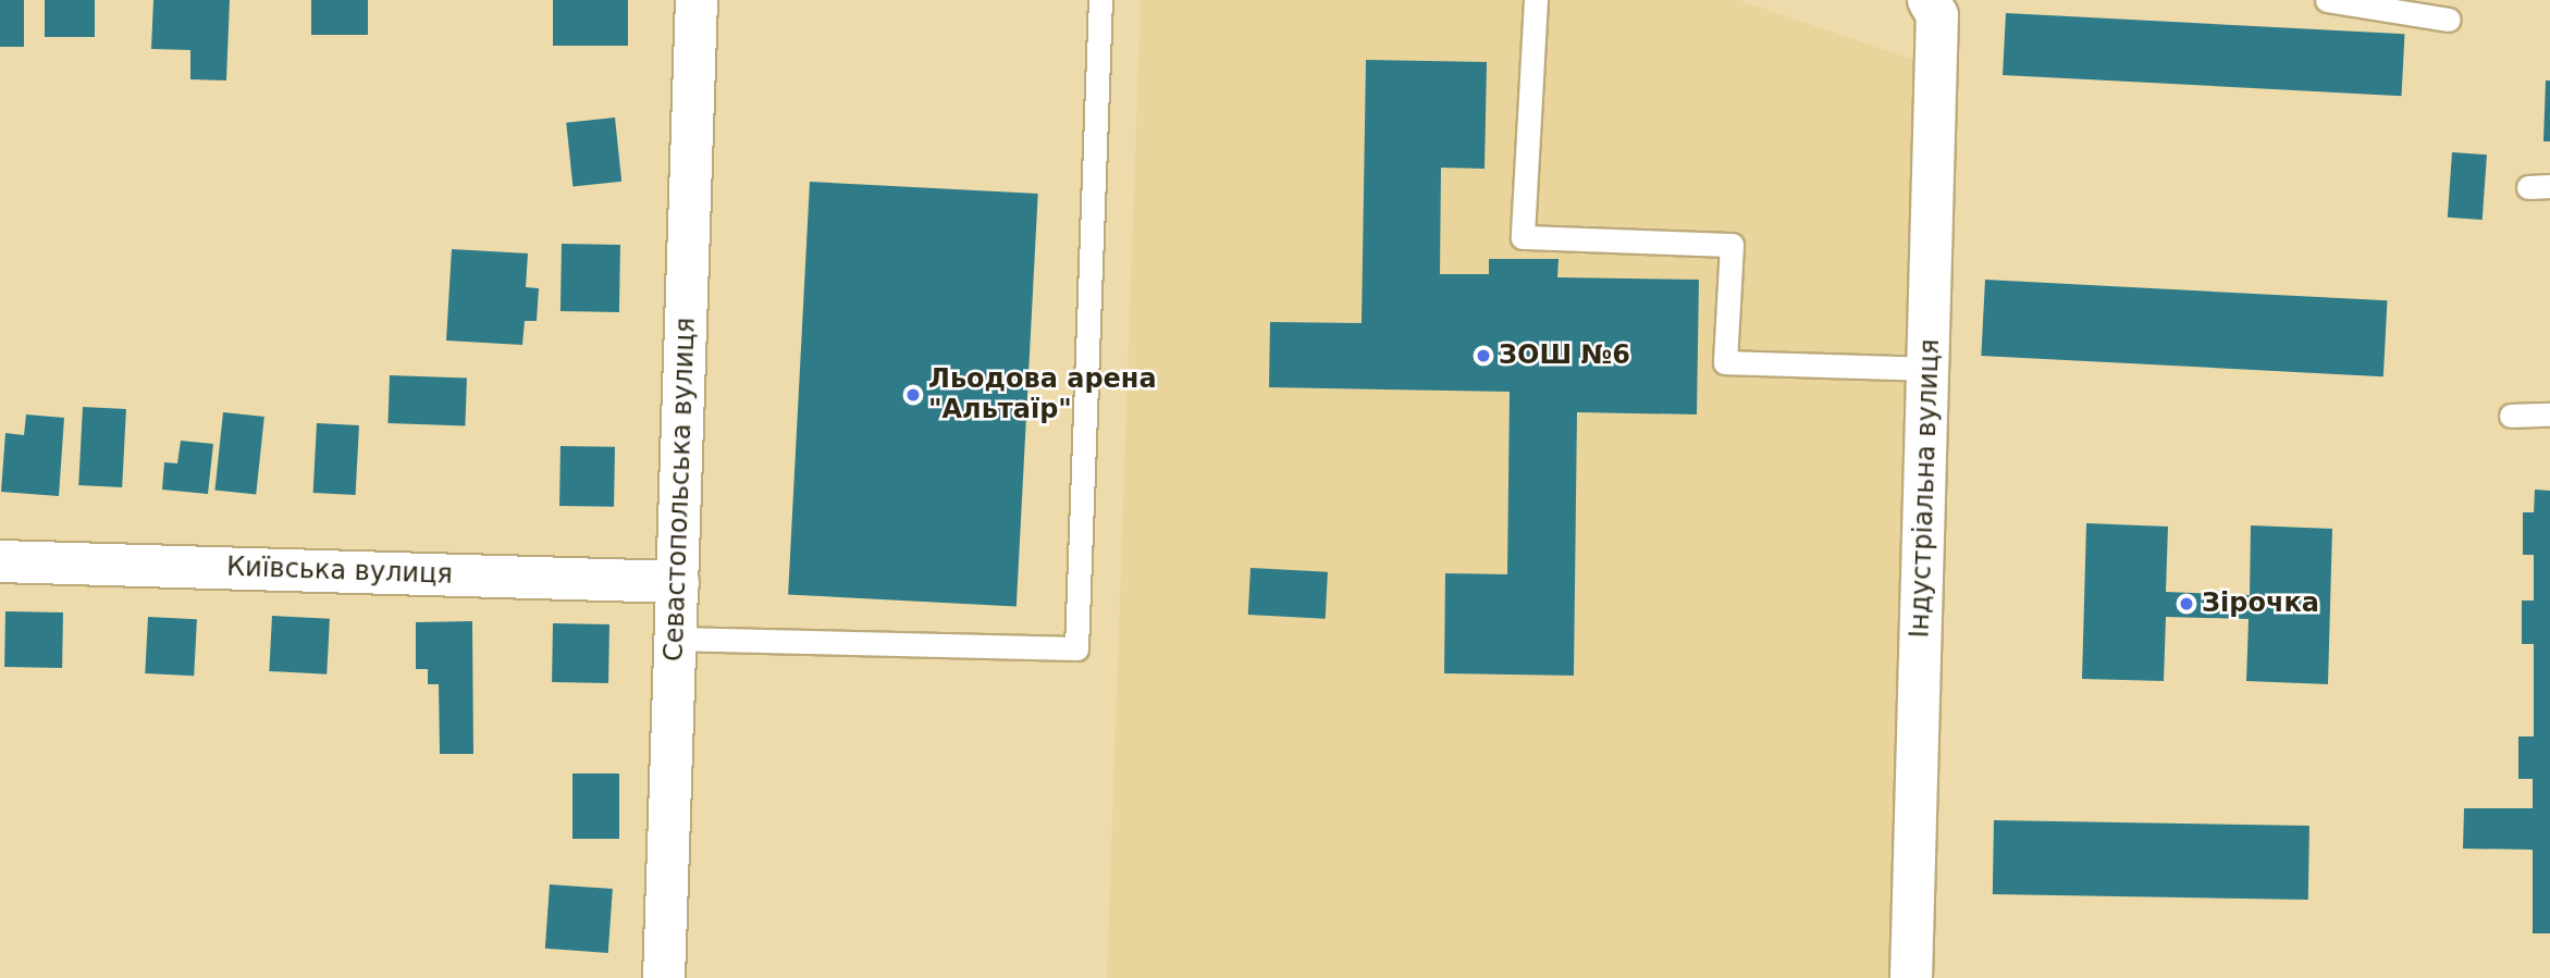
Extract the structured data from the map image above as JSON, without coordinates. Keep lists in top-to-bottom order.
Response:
{
  "streets": {
    "street": ["Індустріальна вулиця", "Севастопольська вулиця", "Київська вулиця"]
  },
  "crossings": [
    ["Севастопольська вулиця", "Київська вулиця"]
  ],
  "places": ["ЗОШ №6", "Льодова арена \"Альтаїр\"", "Зірочка"]
}
